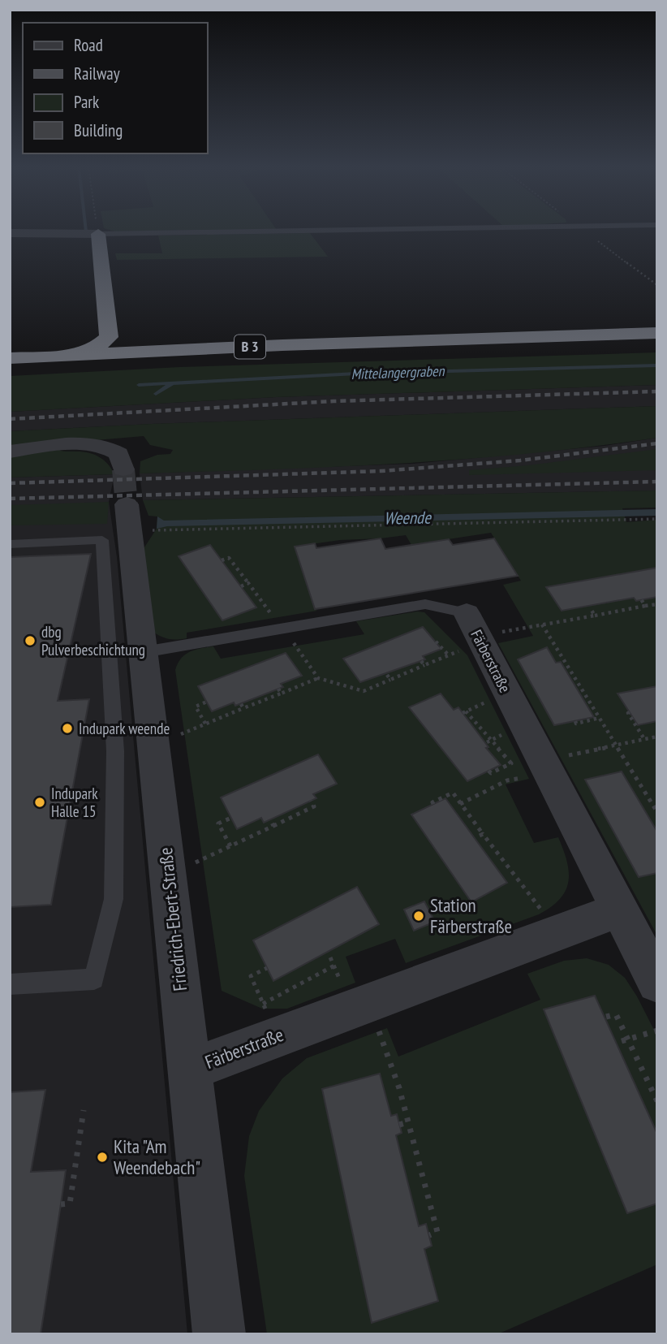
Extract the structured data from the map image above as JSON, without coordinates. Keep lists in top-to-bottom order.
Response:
{
  "streets": {
    "highway": ["B 3"],
    "street": ["Färberstraße", "Friedrich-Ebert-Straße"]
  },
  "crossings": [
    ["Färberstraße", "Friedrich-Ebert-Straße"]
  ],
  "water": ["Mittelangergraben", "Weende"],
  "places": [
    "dbg Pulverbeschichtung",
    "Indupark weende",
    "Indupark Halle 15",
    "Station Färberstraße",
    "Kita \"Am Weendebach\""
  ],
  "legend": [
    "Road",
    "Railway",
    "Park",
    "Building"
  ]
}
